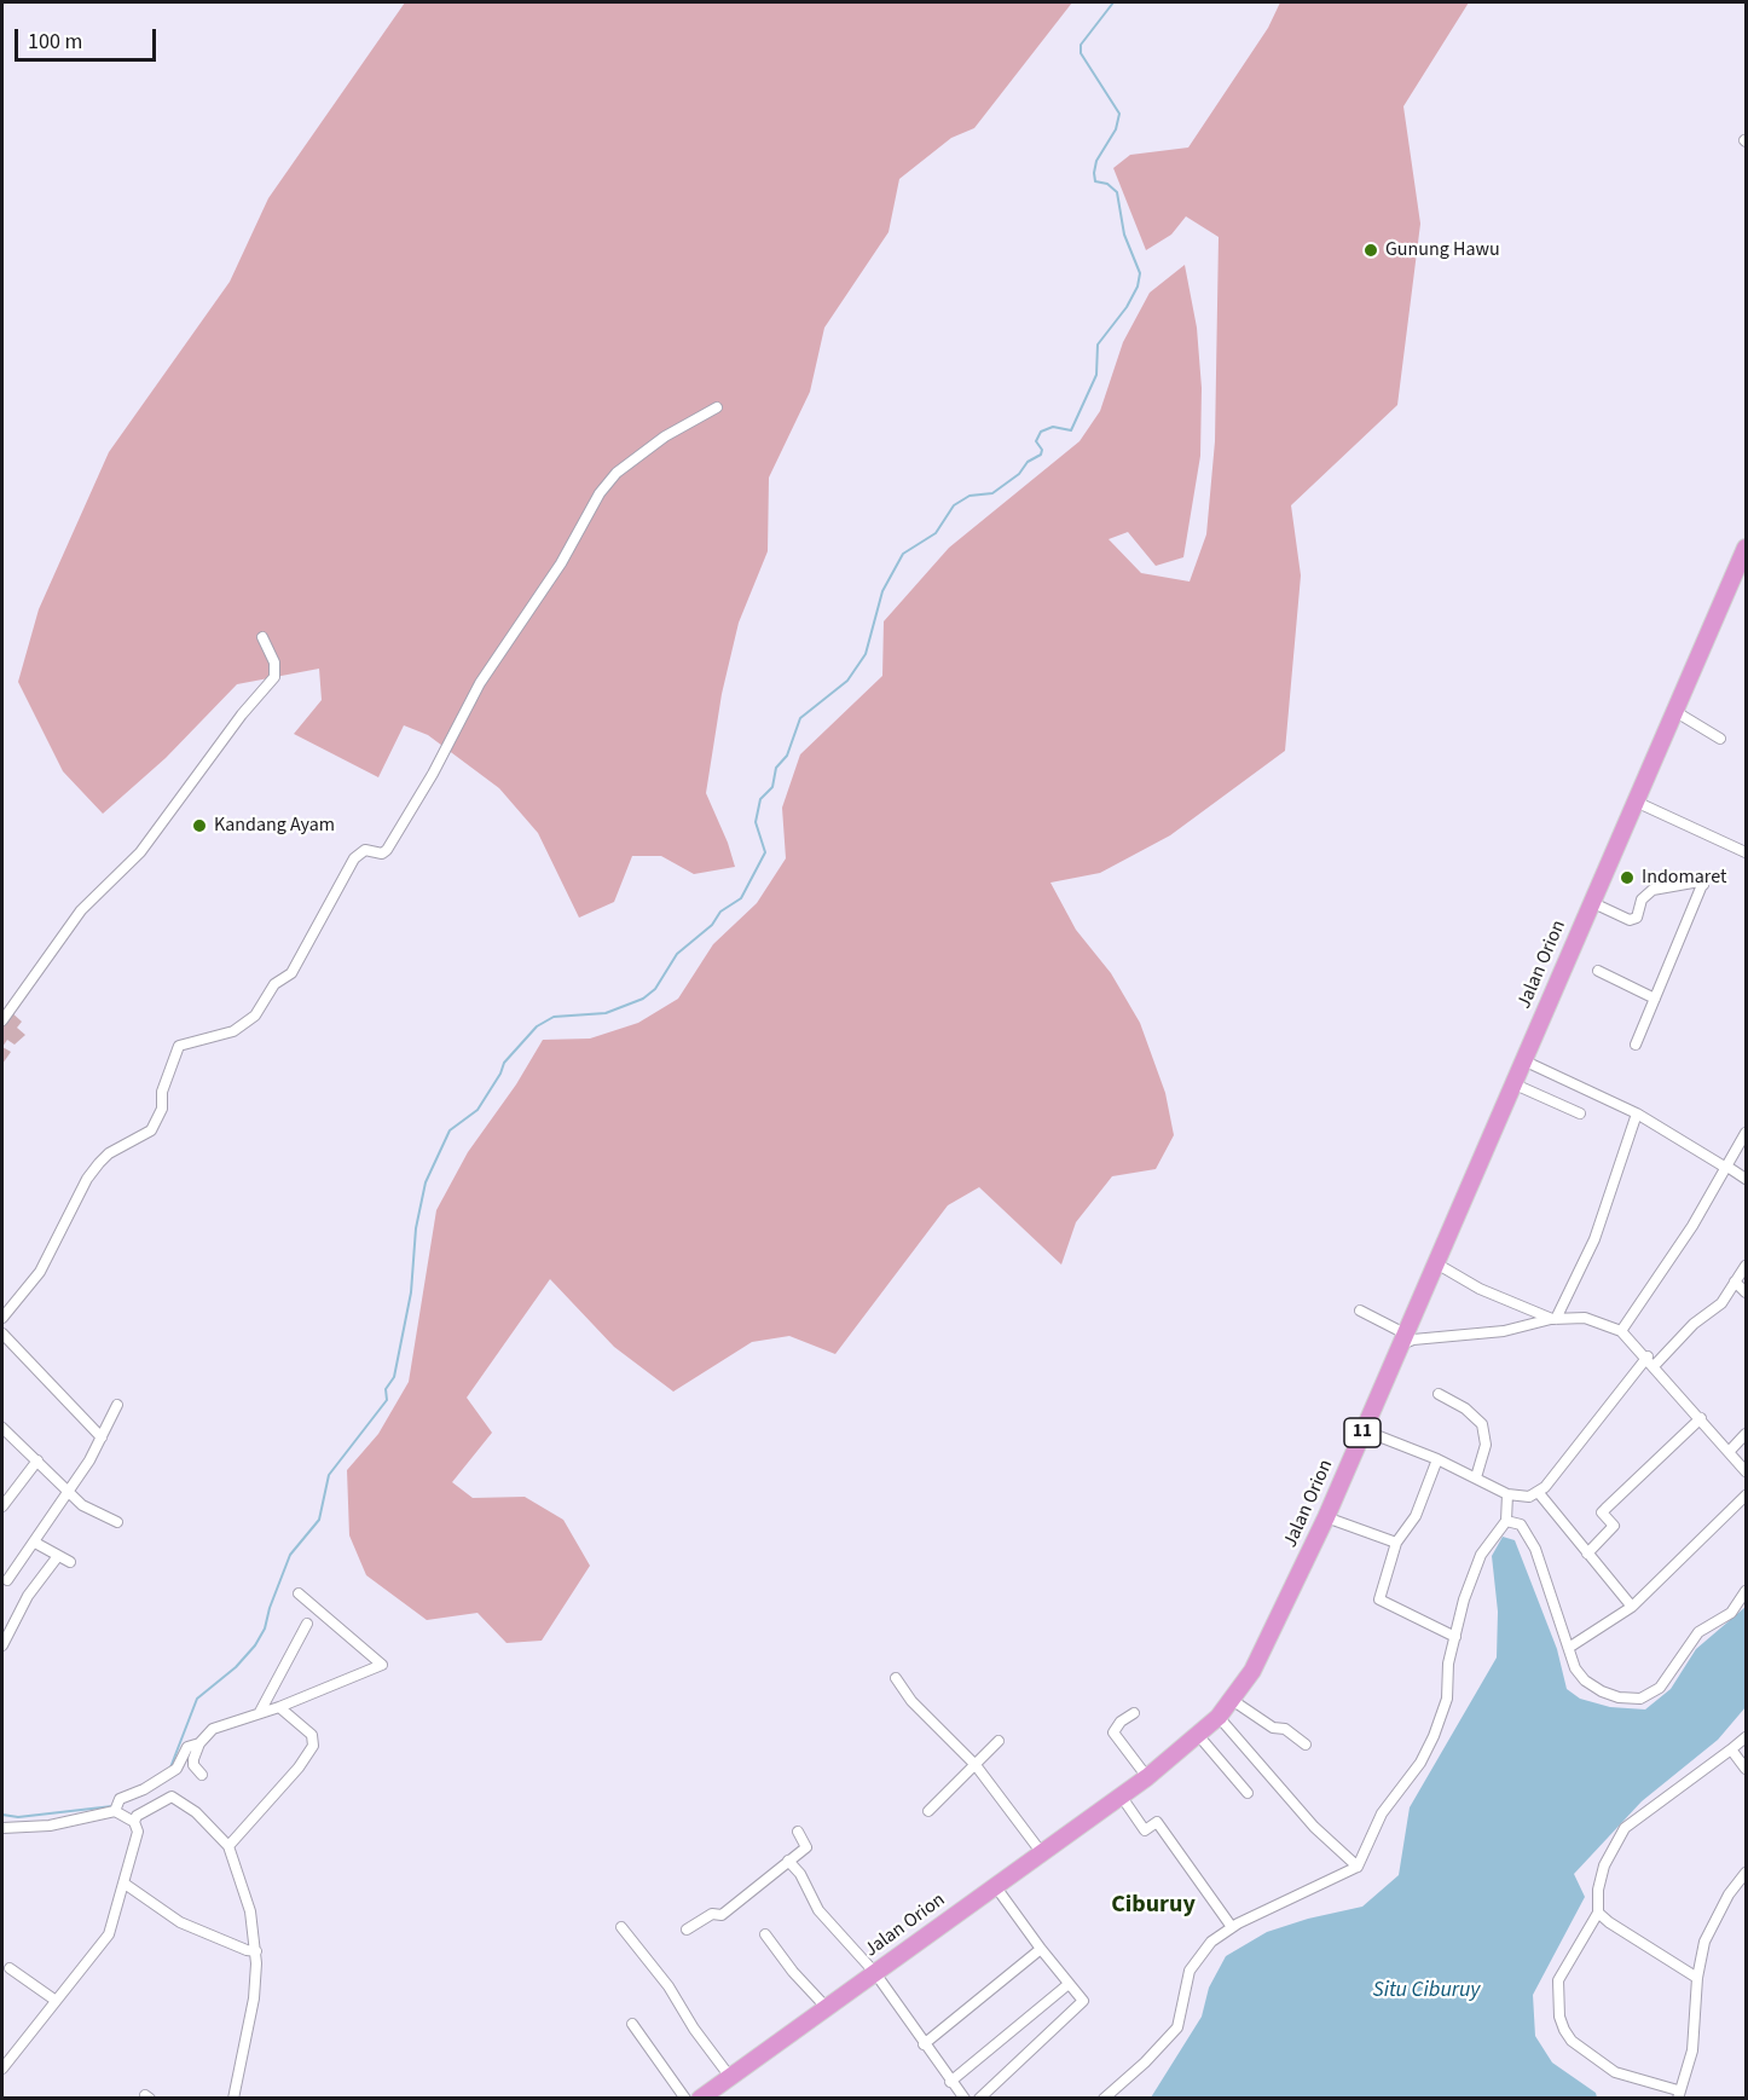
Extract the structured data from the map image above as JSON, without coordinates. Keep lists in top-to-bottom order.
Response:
{
  "streets": {
    "highway": ["Jalan Orion", "11"]
  },
  "districts": ["Ciburuy"],
  "water": ["Situ Ciburuy"],
  "places": ["Gunung Hawu", "Kandang Ayam", "Indomaret"],
  "scale_bar": "100 m"
}
